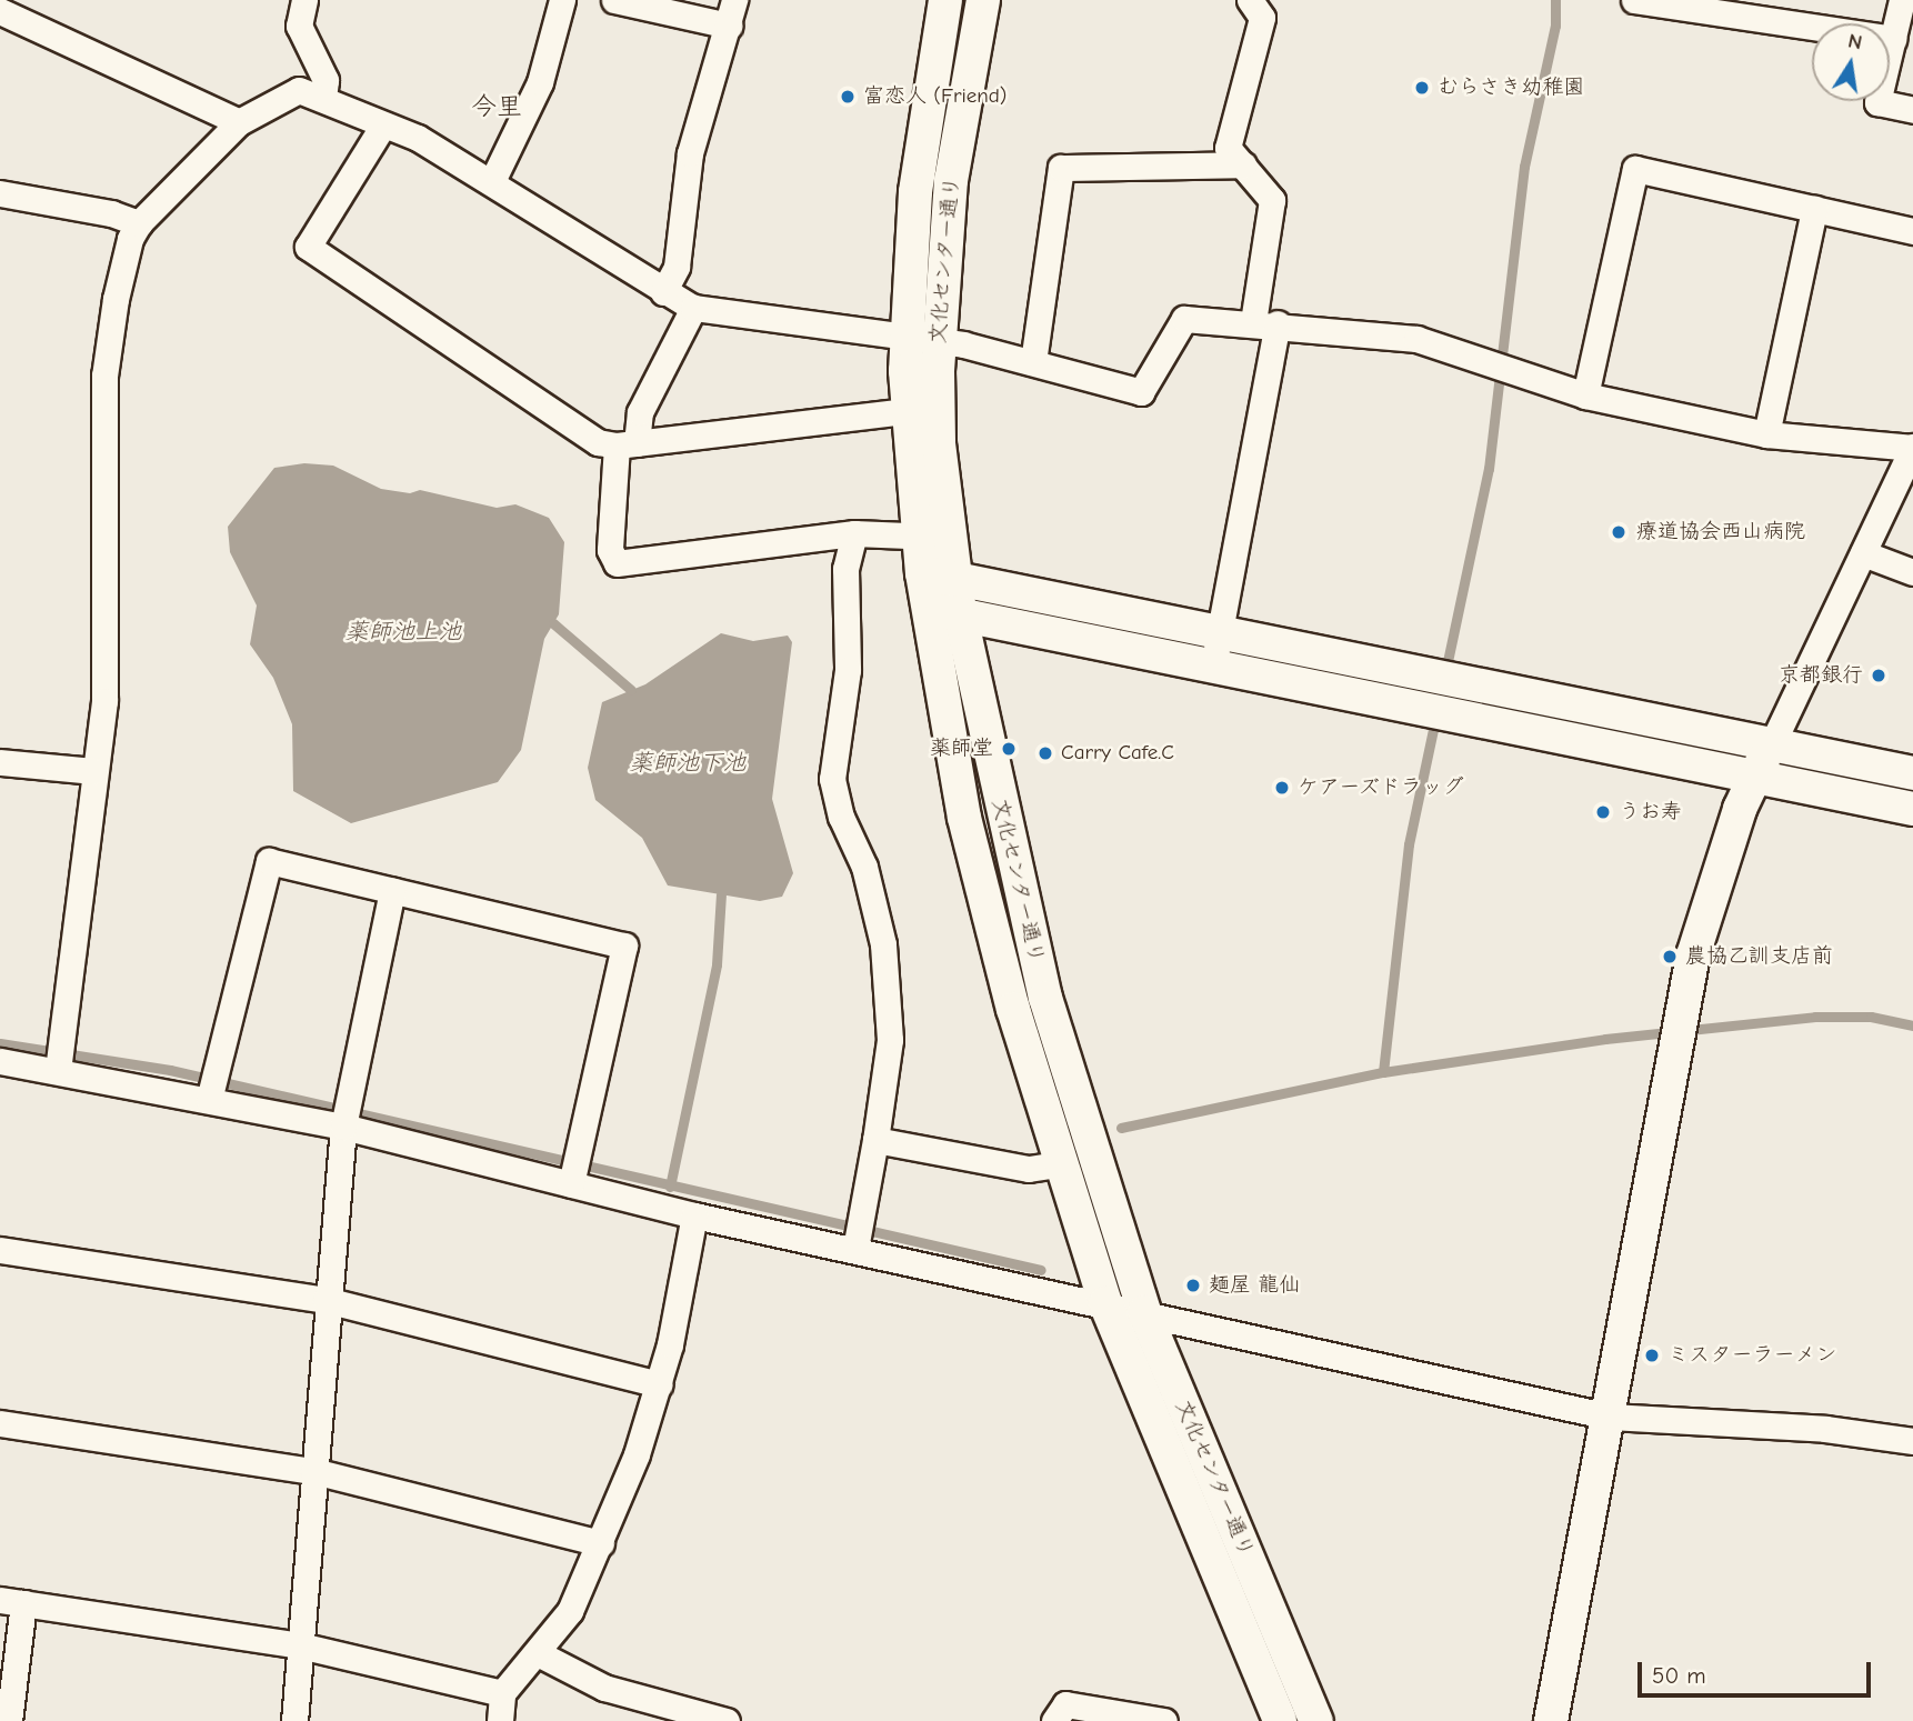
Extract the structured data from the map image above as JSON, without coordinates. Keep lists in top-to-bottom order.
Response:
{
  "streets": {
    "street": ["文化センター通り"]
  },
  "districts": ["今里"],
  "water": ["薬師池上池", "薬師池下池"],
  "places": [
    "むらさき幼稚園",
    "富恋人 (Friend)",
    "療道協会西山病院",
    "京都銀行",
    "薬師堂",
    "Carry Cafe.C",
    "ケアーズドラッグ",
    "うお寿",
    "農協乙訓支店前",
    "麺屋 龍仙",
    "ミスターラーメン"
  ],
  "scale_bar": "50 m",
  "north": "top"
}
